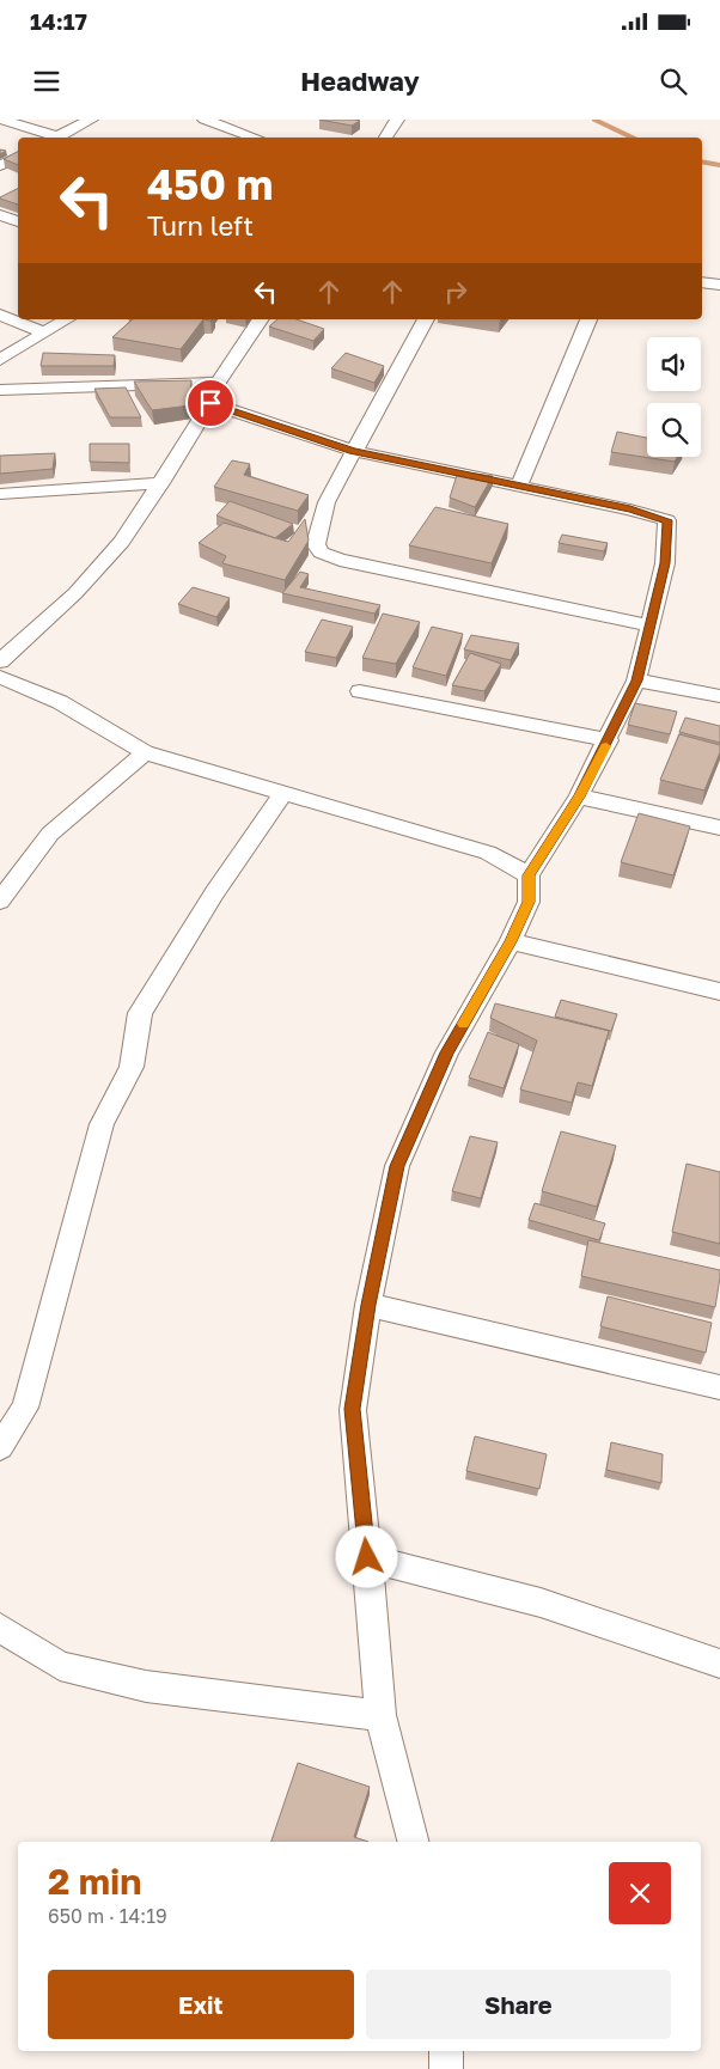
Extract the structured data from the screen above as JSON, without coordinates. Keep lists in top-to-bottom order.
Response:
{
  "page": {
    "status": "14:17",
    "header": "Headway",
    "turn": ["450 m", "Turn left"],
    "heading": ["2 min", "650 m · 14:19"],
    "buttons": ["Exit", "Share"]
  }
}
